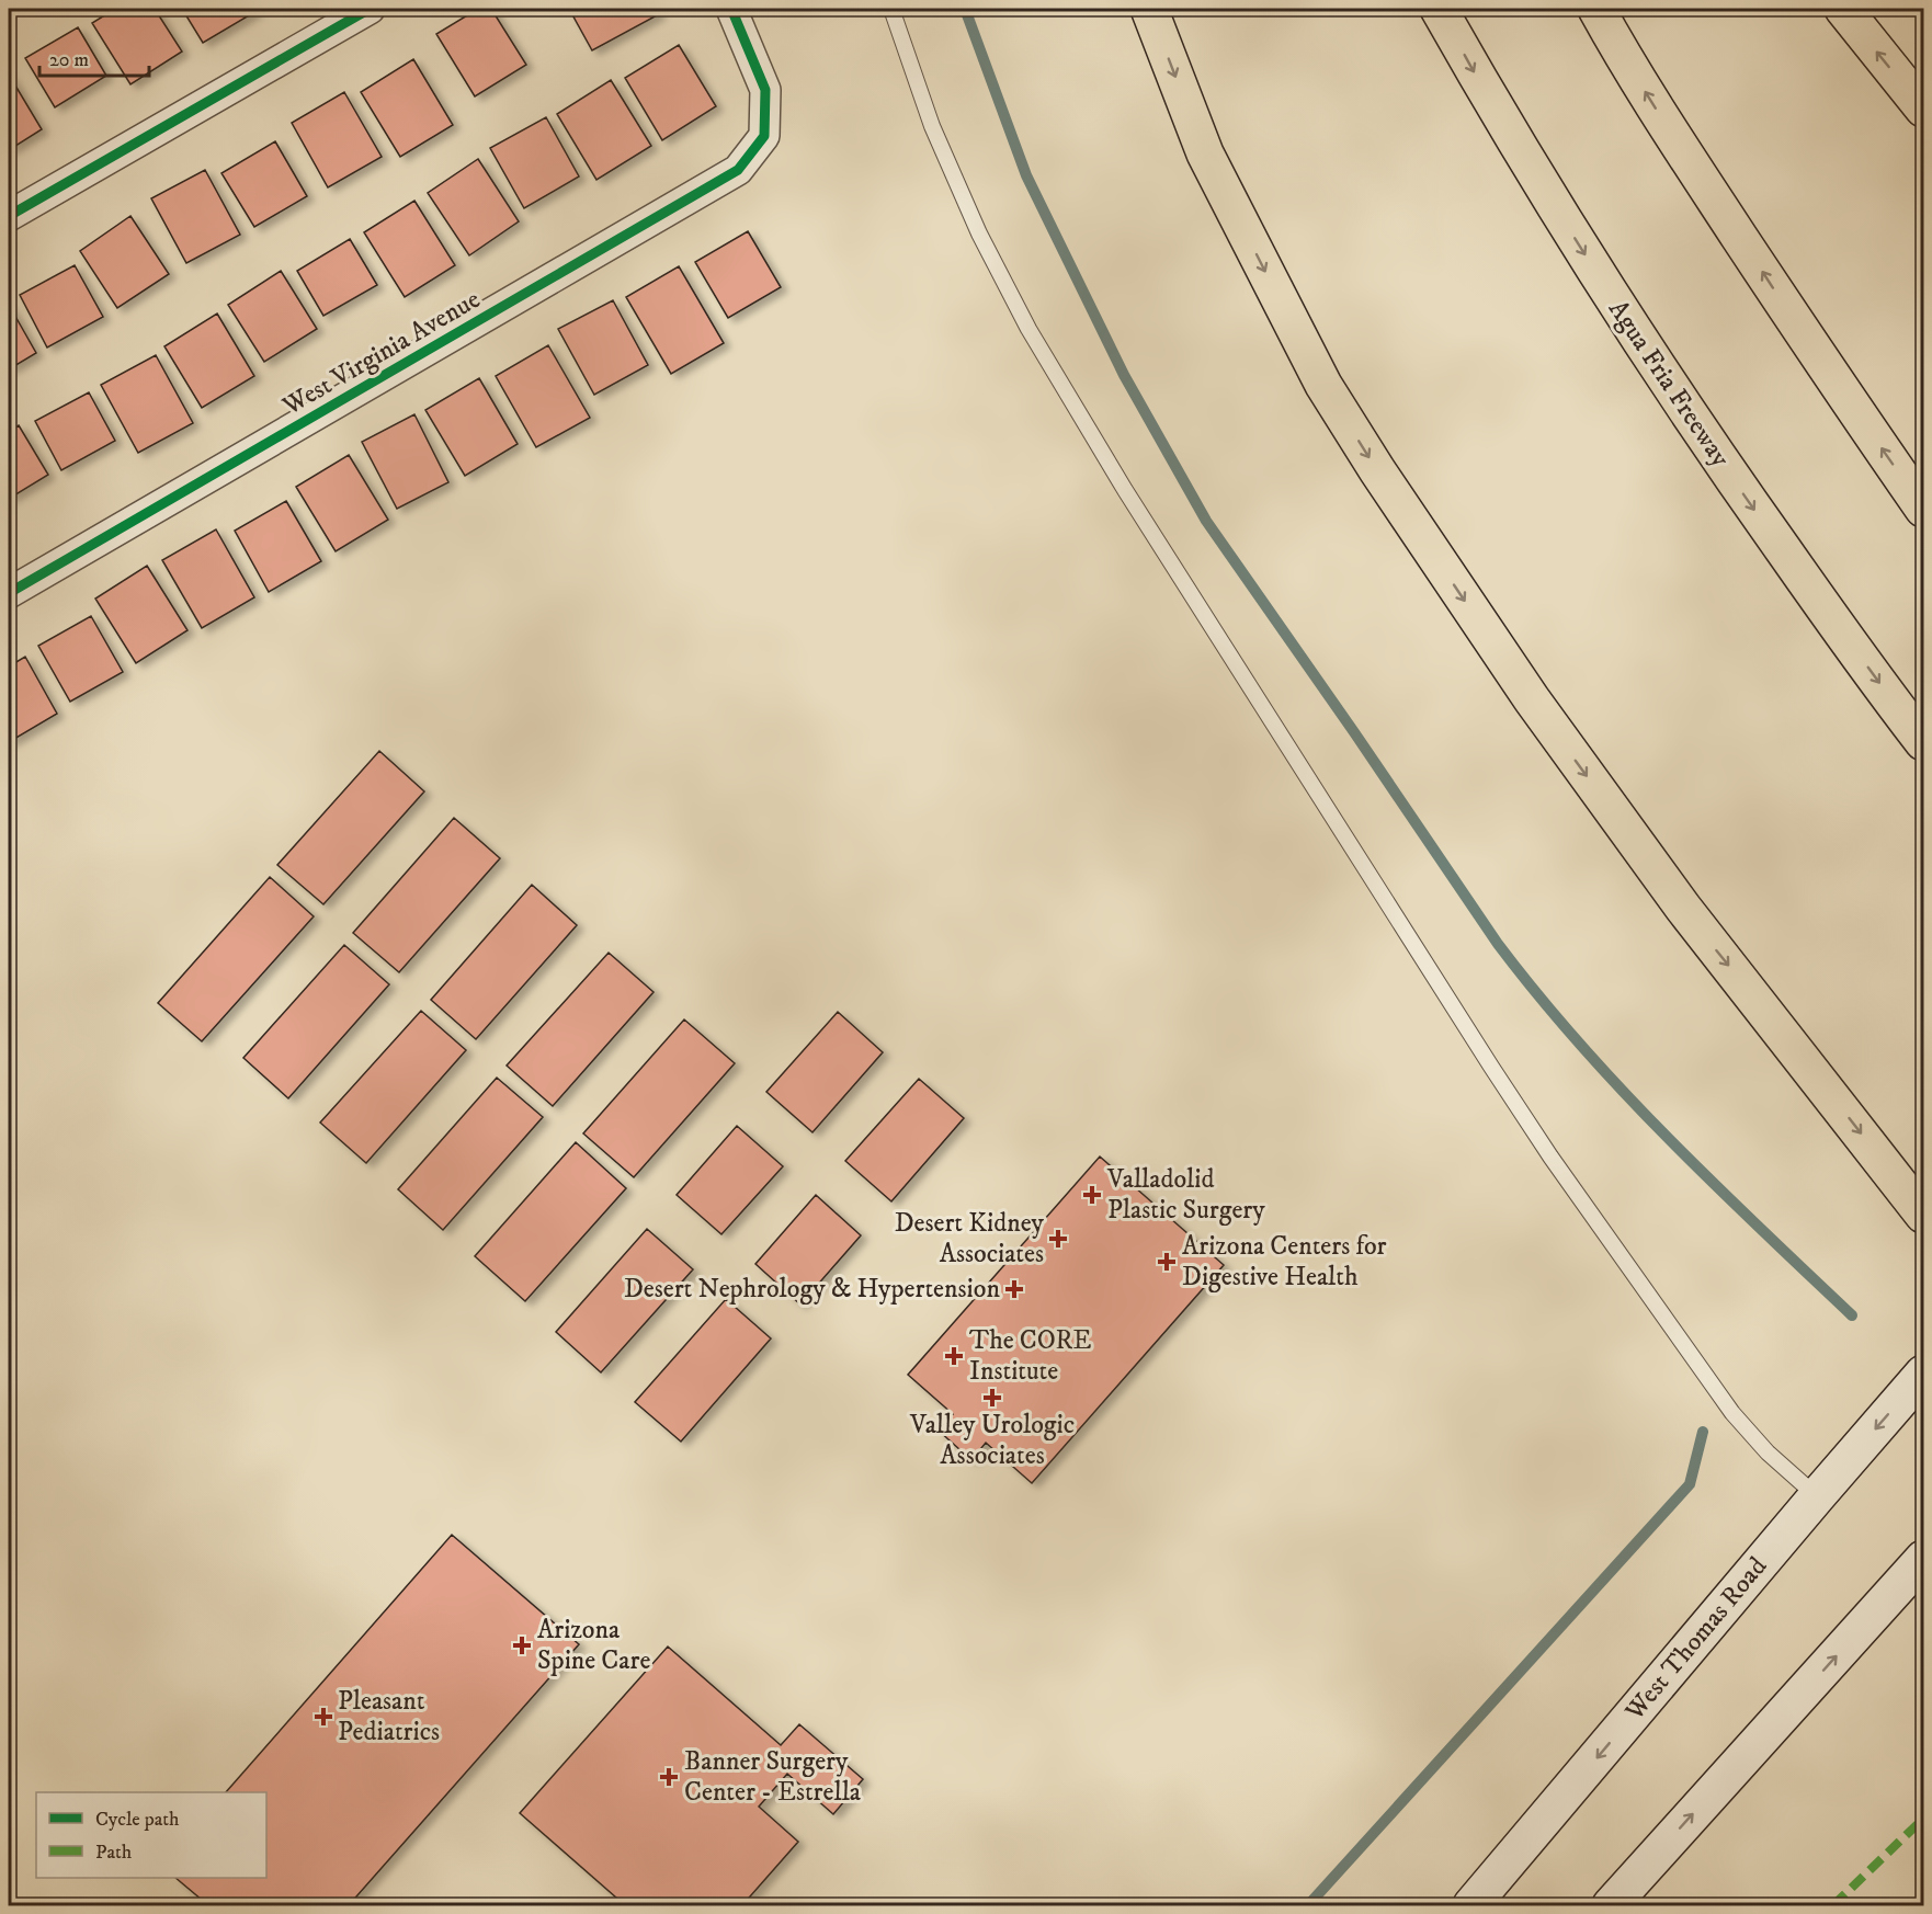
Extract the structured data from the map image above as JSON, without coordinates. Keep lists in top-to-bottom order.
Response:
{
  "streets": {
    "highway": ["Agua Fria Freeway"],
    "main road": ["West Thomas Road"],
    "street": ["West Virginia Avenue"]
  },
  "places": {
    "health": [
      "Valladolid Plastic Surgery",
      "Desert Kidney Associates",
      "Arizona Centers for Digestive Health",
      "Desert Nephrology & Hypertension",
      "The CORE Institute",
      "Valley Urologic Associates",
      "Arizona Spine Care",
      "Pleasant Pediatrics",
      "Banner Surgery Center - Estrella"
    ]
  },
  "legend": ["Cycle path", "Path"],
  "scale_bar": "20 m"
}
